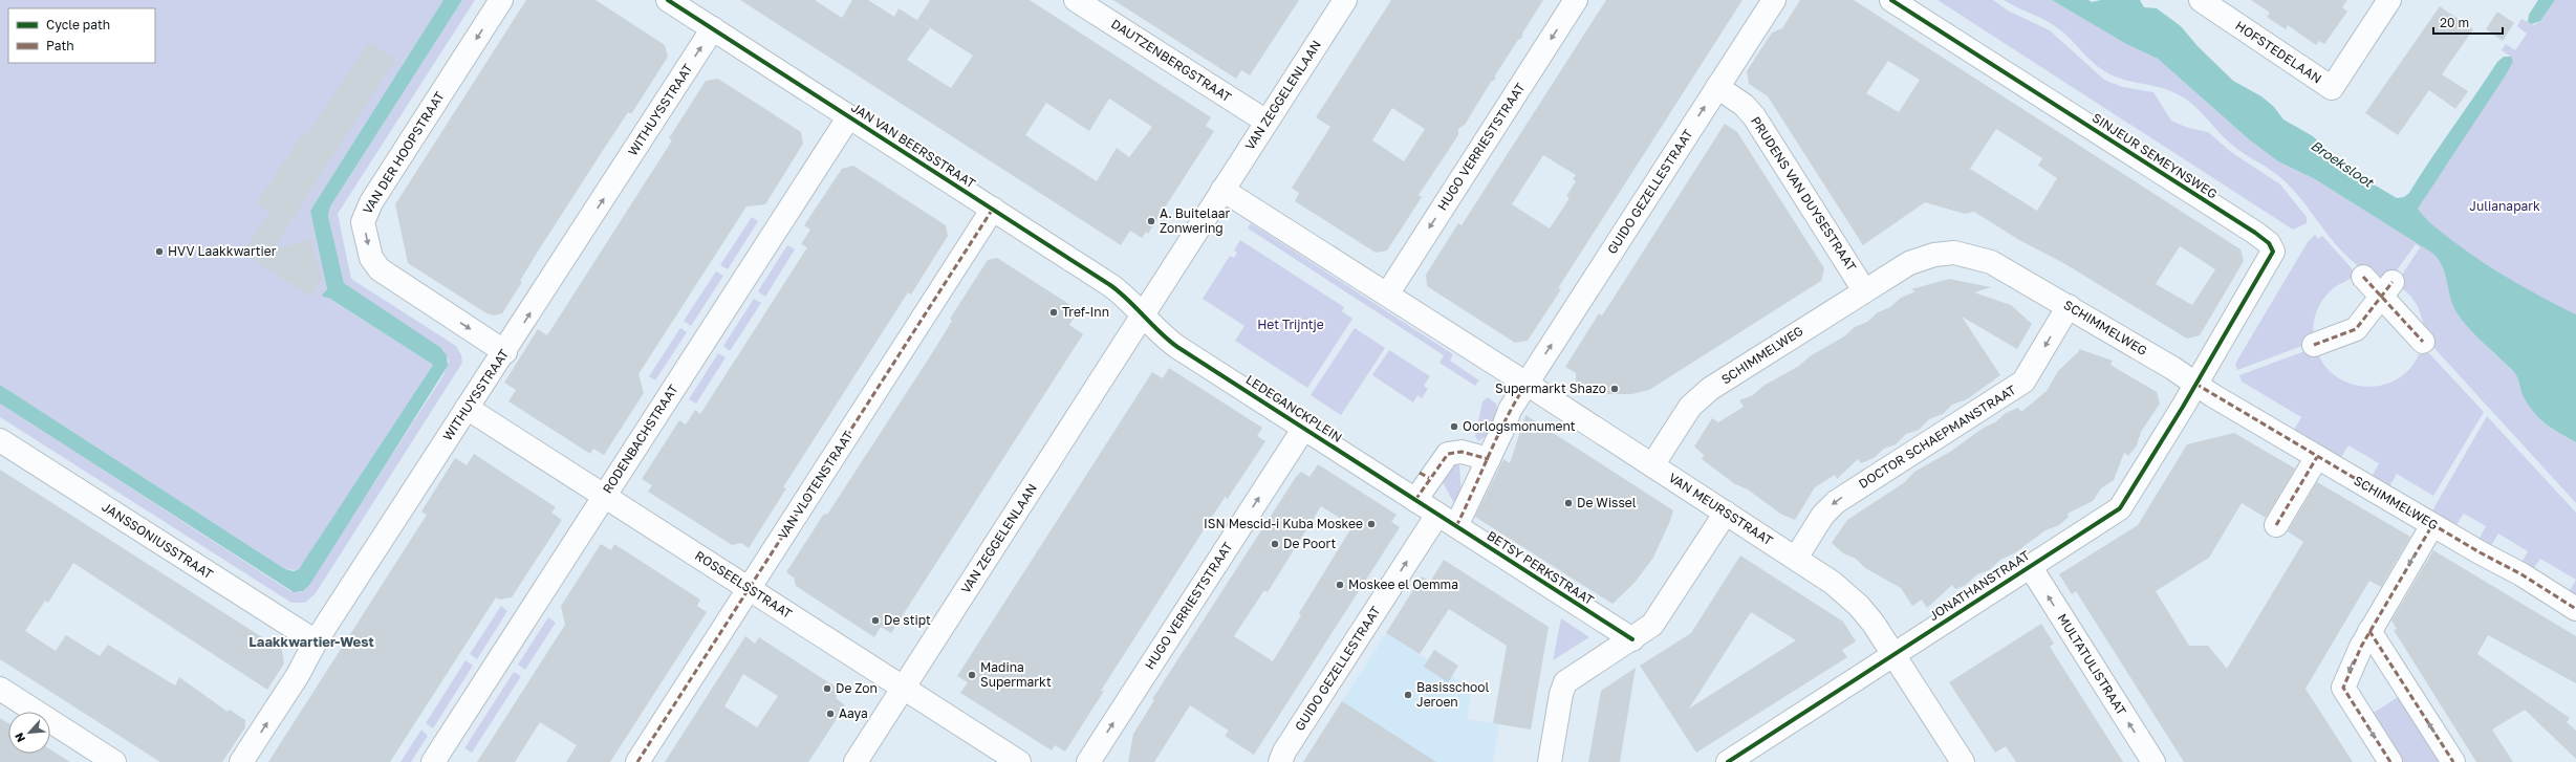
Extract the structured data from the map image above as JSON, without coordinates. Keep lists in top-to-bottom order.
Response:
{
  "streets": {
    "street": [
      "HOFSTEDELAAN",
      "DAUTZENBERGSTRAAT",
      "VAN ZEGGELENLAAN",
      "WITHUYSSTRAAT",
      "JAN VAN BEERSSTRAAT",
      "HUGO VERRIESTSTRAAT",
      "VAN DER HOOPSTRAAT",
      "SINJEUR SEMEYNSWEG",
      "GUIDO GEZELLESTRAAT",
      "PRUDENS VAN DUYSESTRAAT",
      "SCHIMMELWEG",
      "LEDEGANCKPLEIN",
      "DOCTOR SCHAEPMANSTRAAT",
      "RODENBACHSTRAAT",
      "VAN VLOTENSTRAAT",
      "VAN MEURSSTRAAT",
      "JANSSONIUSSTRAAT",
      "BETSY PERKSTRAAT",
      "ROSSEELSSTRAAT",
      "JONATHANSTRAAT",
      "MULTATULISTRAAT"
    ]
  },
  "crossings": [
    ["DAUTZENBERGSTRAAT", "VAN ZEGGELENLAAN"],
    ["VAN ZEGGELENLAAN", "JAN VAN BEERSSTRAAT"],
    ["VAN ZEGGELENLAAN", "LEDEGANCKPLEIN"],
    ["VAN ZEGGELENLAAN", "ROSSEELSSTRAAT"],
    ["WITHUYSSTRAAT", "JAN VAN BEERSSTRAAT"],
    ["WITHUYSSTRAAT", "VAN DER HOOPSTRAAT"],
    ["WITHUYSSTRAAT", "JANSSONIUSSTRAAT"],
    ["WITHUYSSTRAAT", "ROSSEELSSTRAAT"],
    ["JAN VAN BEERSSTRAAT", "LEDEGANCKPLEIN"],
    ["JAN VAN BEERSSTRAAT", "RODENBACHSTRAAT"],
    ["JAN VAN BEERSSTRAAT", "VAN VLOTENSTRAAT"],
    ["HUGO VERRIESTSTRAAT", "LEDEGANCKPLEIN"],
    ["SINJEUR SEMEYNSWEG", "SCHIMMELWEG"],
    ["SINJEUR SEMEYNSWEG", "JONATHANSTRAAT"],
    ["GUIDO GEZELLESTRAAT", "PRUDENS VAN DUYSESTRAAT"],
    ["GUIDO GEZELLESTRAAT", "LEDEGANCKPLEIN"],
    ["GUIDO GEZELLESTRAAT", "VAN MEURSSTRAAT"],
    ["GUIDO GEZELLESTRAAT", "BETSY PERKSTRAAT"],
    ["PRUDENS VAN DUYSESTRAAT", "SCHIMMELWEG"],
    ["SCHIMMELWEG", "DOCTOR SCHAEPMANSTRAAT"],
    ["SCHIMMELWEG", "VAN MEURSSTRAAT"],
    ["SCHIMMELWEG", "JONATHANSTRAAT"],
    ["LEDEGANCKPLEIN", "BETSY PERKSTRAAT"],
    ["DOCTOR SCHAEPMANSTRAAT", "VAN MEURSSTRAAT"],
    ["RODENBACHSTRAAT", "ROSSEELSSTRAAT"],
    ["VAN VLOTENSTRAAT", "ROSSEELSSTRAAT"],
    ["VAN MEURSSTRAAT", "JONATHANSTRAAT"],
    ["JONATHANSTRAAT", "MULTATULISTRAAT"]
  ],
  "one_way": [
    "WITHUYSSTRAAT",
    "GUIDO GEZELLESTRAAT",
    "DOCTOR SCHAEPMANSTRAAT",
    "MULTATULISTRAAT"
  ],
  "districts": ["Laakkwartier-West"],
  "water": ["Broeksloot"],
  "parks": ["Julianapark", "Het Trijntje"],
  "places": [
    "A. Buitelaar Zonwering",
    "HVV Laakkwartier",
    "Tref-Inn",
    "Supermarkt Shazo",
    "Oorlogsmonument",
    "De Wissel",
    "ISN Mescid-i Kuba Moskee",
    "De Poort",
    "Moskee el Oemma",
    "De stipt",
    "Madina Supermarkt",
    "De Zon",
    "Basisschool Jeroen",
    "Aaya"
  ],
  "legend": ["Cycle path", "Path"],
  "scale_bar": "20 m",
  "north": "bottom left"
}
